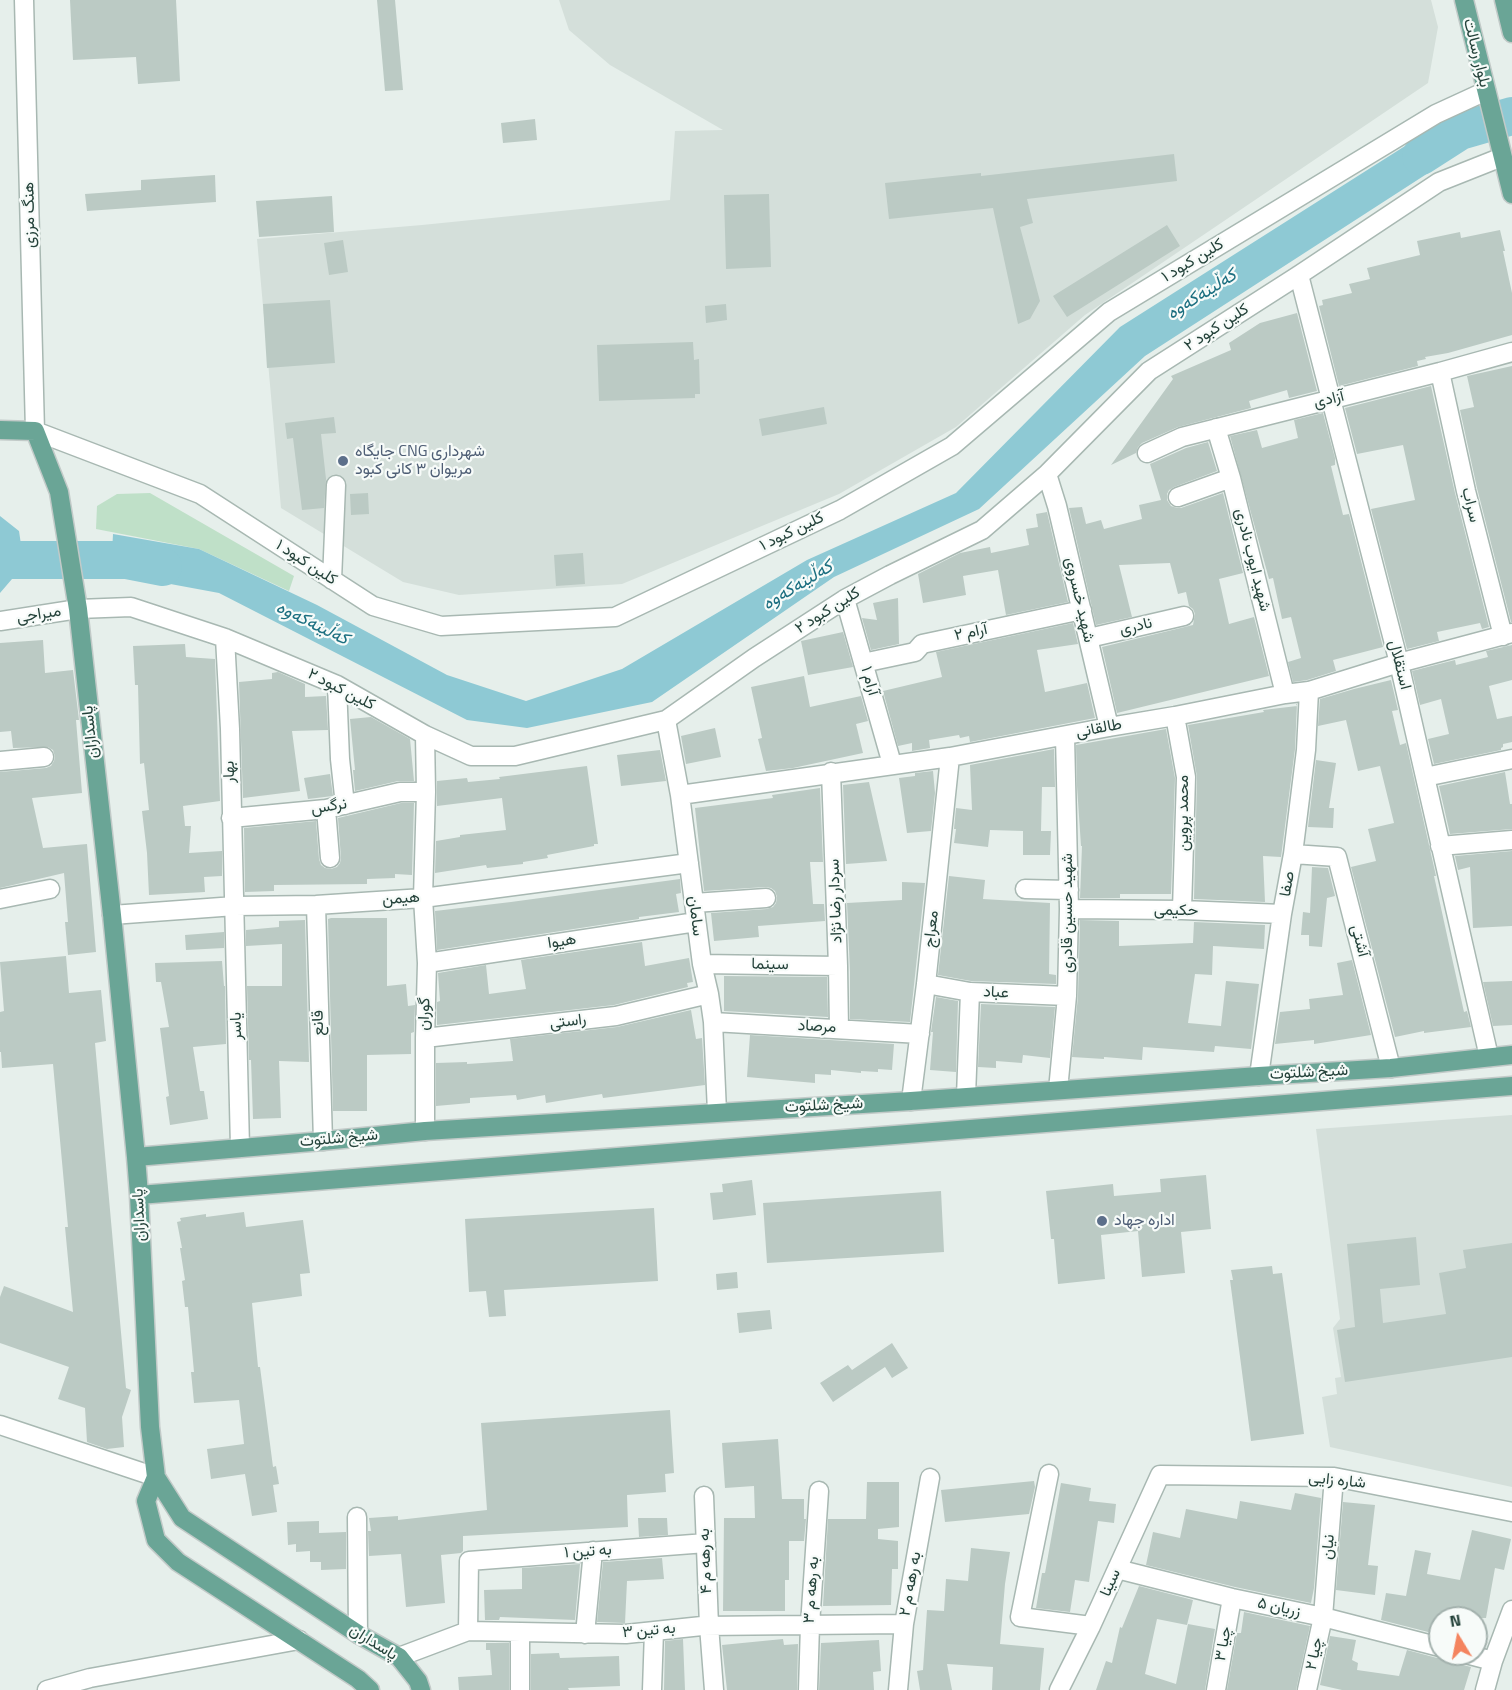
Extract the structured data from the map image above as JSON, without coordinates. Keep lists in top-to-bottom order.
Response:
{
  "streets": {
    "main road": ["بلوار رسالت", "پاسداران", "شیخ شلتوت"],
    "street": [
      "هنگ مرزی",
      "کلین کبود ۱",
      "کلین کبود ۲",
      "آزادی",
      "سراب",
      "شهید ایوب نادری",
      "شهید خسروی",
      "میراجی",
      "نادری",
      "آرام ۲",
      "استقلال",
      "آرام ۱",
      "طالقانی",
      "بهار",
      "نرگس",
      "محمد پروین",
      "صفا",
      "هیمن",
      "سردار رضا نژاد",
      "حکیمی",
      "شهید حسین قادری",
      "سامان",
      "معراج",
      "آشتی",
      "هیوا",
      "سینما",
      "عباد",
      "گوران",
      "راستی",
      "قانع",
      "یاسر",
      "مرصاد",
      "شاره زایی",
      "نیان",
      "به تین ۱",
      "به رهه م ۴",
      "سینا",
      "به رهه م ۲",
      "به رهه م ۳",
      "زریان ۵",
      "به تین ۳",
      "چیا ۳",
      "چیا ۲"
    ]
  },
  "crossings": [
    ["بلوار رسالت", "کلین کبود ۱"],
    ["بلوار رسالت", "کلین کبود ۲"],
    ["هنگ مرزی", "کلین کبود ۱"],
    ["هنگ مرزی", "پاسداران"],
    ["کلین کبود ۱", "پاسداران"],
    ["کلین کبود ۲", "شهید خسروی"],
    ["کلین کبود ۲", "میراجی"],
    ["کلین کبود ۲", "استقلال"],
    ["کلین کبود ۲", "آرام ۱"],
    ["کلین کبود ۲", "پاسداران"],
    ["کلین کبود ۲", "بهار"],
    ["کلین کبود ۲", "سامان"],
    ["کلین کبود ۲", "گوران"],
    ["آزادی", "سراب"],
    ["آزادی", "شهید ایوب نادری"],
    ["آزادی", "استقلال"],
    ["سراب", "طالقانی"],
    ["شهید ایوب نادری", "طالقانی"],
    ["شهید خسروی", "نادری"],
    ["شهید خسروی", "آرام ۲"],
    ["شهید خسروی", "طالقانی"],
    ["میراجی", "پاسداران"],
    ["آرام ۲", "آرام ۱"],
    ["استقلال", "طالقانی"],
    ["استقلال", "شیخ شلتوت"],
    ["آرام ۱", "طالقانی"],
    ["طالقانی", "محمد پروین"],
    ["طالقانی", "صفا"],
    ["طالقانی", "سردار رضا نژاد"],
    ["طالقانی", "شهید حسین قادری"],
    ["طالقانی", "سامان"],
    ["طالقانی", "معراج"],
    ["پاسداران", "هیمن"],
    ["پاسداران", "شیخ شلتوت"],
    ["پاسداران", "به تین ۳"],
    ["بهار", "نرگس"],
    ["بهار", "هیمن"],
    ["بهار", "یاسر"],
    ["نرگس", "گوران"],
    ["محمد پروین", "حکیمی"],
    ["صفا", "حکیمی"],
    ["صفا", "آشتی"],
    ["صفا", "شیخ شلتوت"],
    ["هیمن", "سامان"],
    ["هیمن", "گوران"],
    ["هیمن", "قانع"],
    ["هیمن", "یاسر"],
    ["سردار رضا نژاد", "سینما"],
    ["سردار رضا نژاد", "مرصاد"],
    ["حکیمی", "شهید حسین قادری"],
    ["شهید حسین قادری", "عباد"],
    ["شهید حسین قادری", "شیخ شلتوت"],
    ["سامان", "هیوا"],
    ["سامان", "سینما"],
    ["سامان", "راستی"],
    ["سامان", "مرصاد"],
    ["سامان", "شیخ شلتوت"],
    ["معراج", "عباد"],
    ["معراج", "مرصاد"],
    ["معراج", "شیخ شلتوت"],
    ["آشتی", "شیخ شلتوت"],
    ["هیوا", "گوران"],
    ["گوران", "راستی"],
    ["گوران", "شیخ شلتوت"],
    ["قانع", "شیخ شلتوت"],
    ["یاسر", "شیخ شلتوت"],
    ["شاره زایی", "نیان"],
    ["شاره زایی", "سینا"],
    ["نیان", "زریان ۵"],
    ["نیان", "چیا ۲"],
    ["به تین ۱", "به رهه م ۴"],
    ["به تین ۱", "به تین ۳"],
    ["به رهه م ۴", "به تین ۳"],
    ["سینا", "زریان ۵"],
    ["به رهه م ۲", "به تین ۳"],
    ["به رهه م ۳", "به تین ۳"],
    ["زریان ۵", "چیا ۳"],
    ["زریان ۵", "چیا ۲"]
  ],
  "water": ["کەڵینەکەوە"],
  "places": ["جایگاه CNG شهرداری مریوان ۳ کانی کبود", "اداره جهاد"],
  "north": "top"
}
